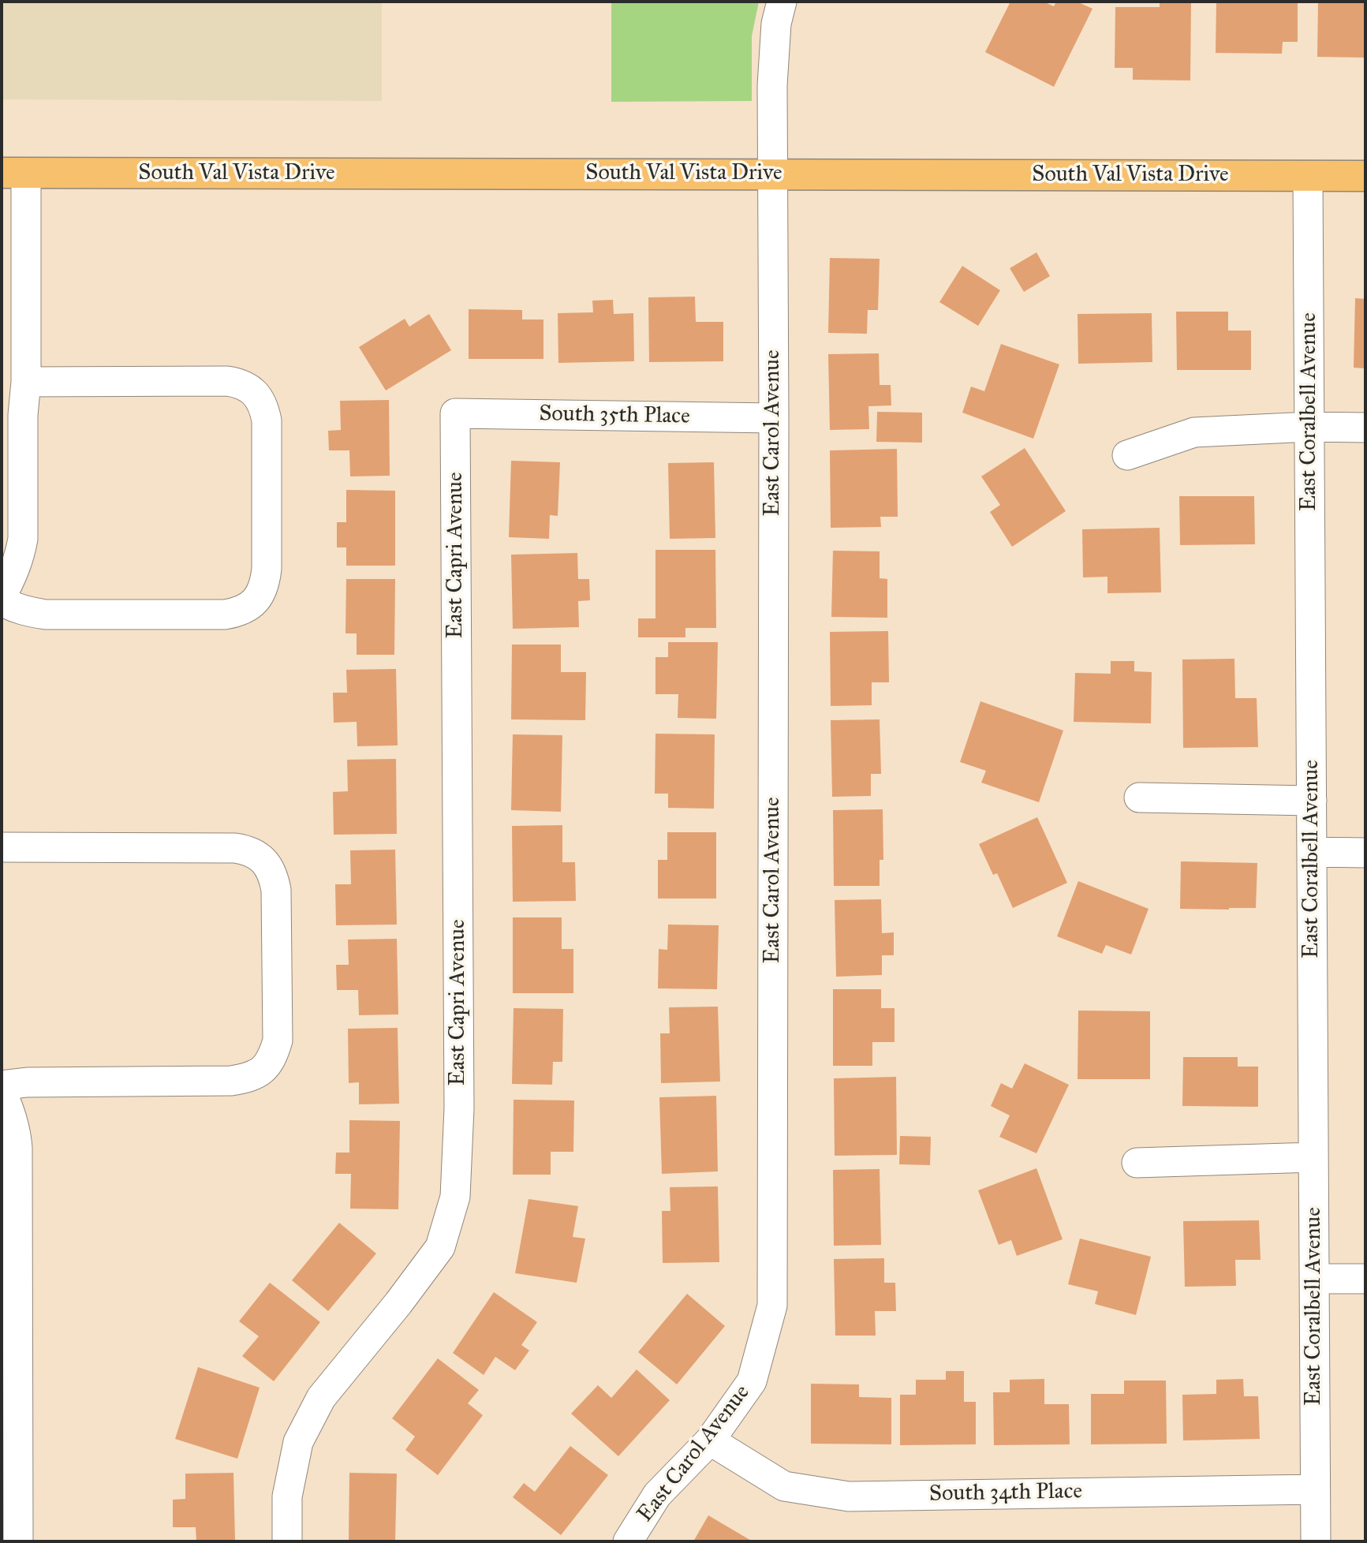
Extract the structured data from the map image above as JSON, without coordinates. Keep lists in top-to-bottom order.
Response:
{
  "streets": {
    "main road": ["South Val Vista Drive"],
    "street": [
      "East Coralbell Avenue",
      "South 35th Place",
      "East Carol Avenue",
      "East Capri Avenue",
      "South 34th Place"
    ]
  },
  "crossings": [
    ["South Val Vista Drive", "East Coralbell Avenue"],
    ["South Val Vista Drive", "East Carol Avenue"],
    ["East Coralbell Avenue", "South 34th Place"],
    ["South 35th Place", "East Carol Avenue"],
    ["South 35th Place", "East Capri Avenue"],
    ["East Carol Avenue", "South 34th Place"]
  ]
}
